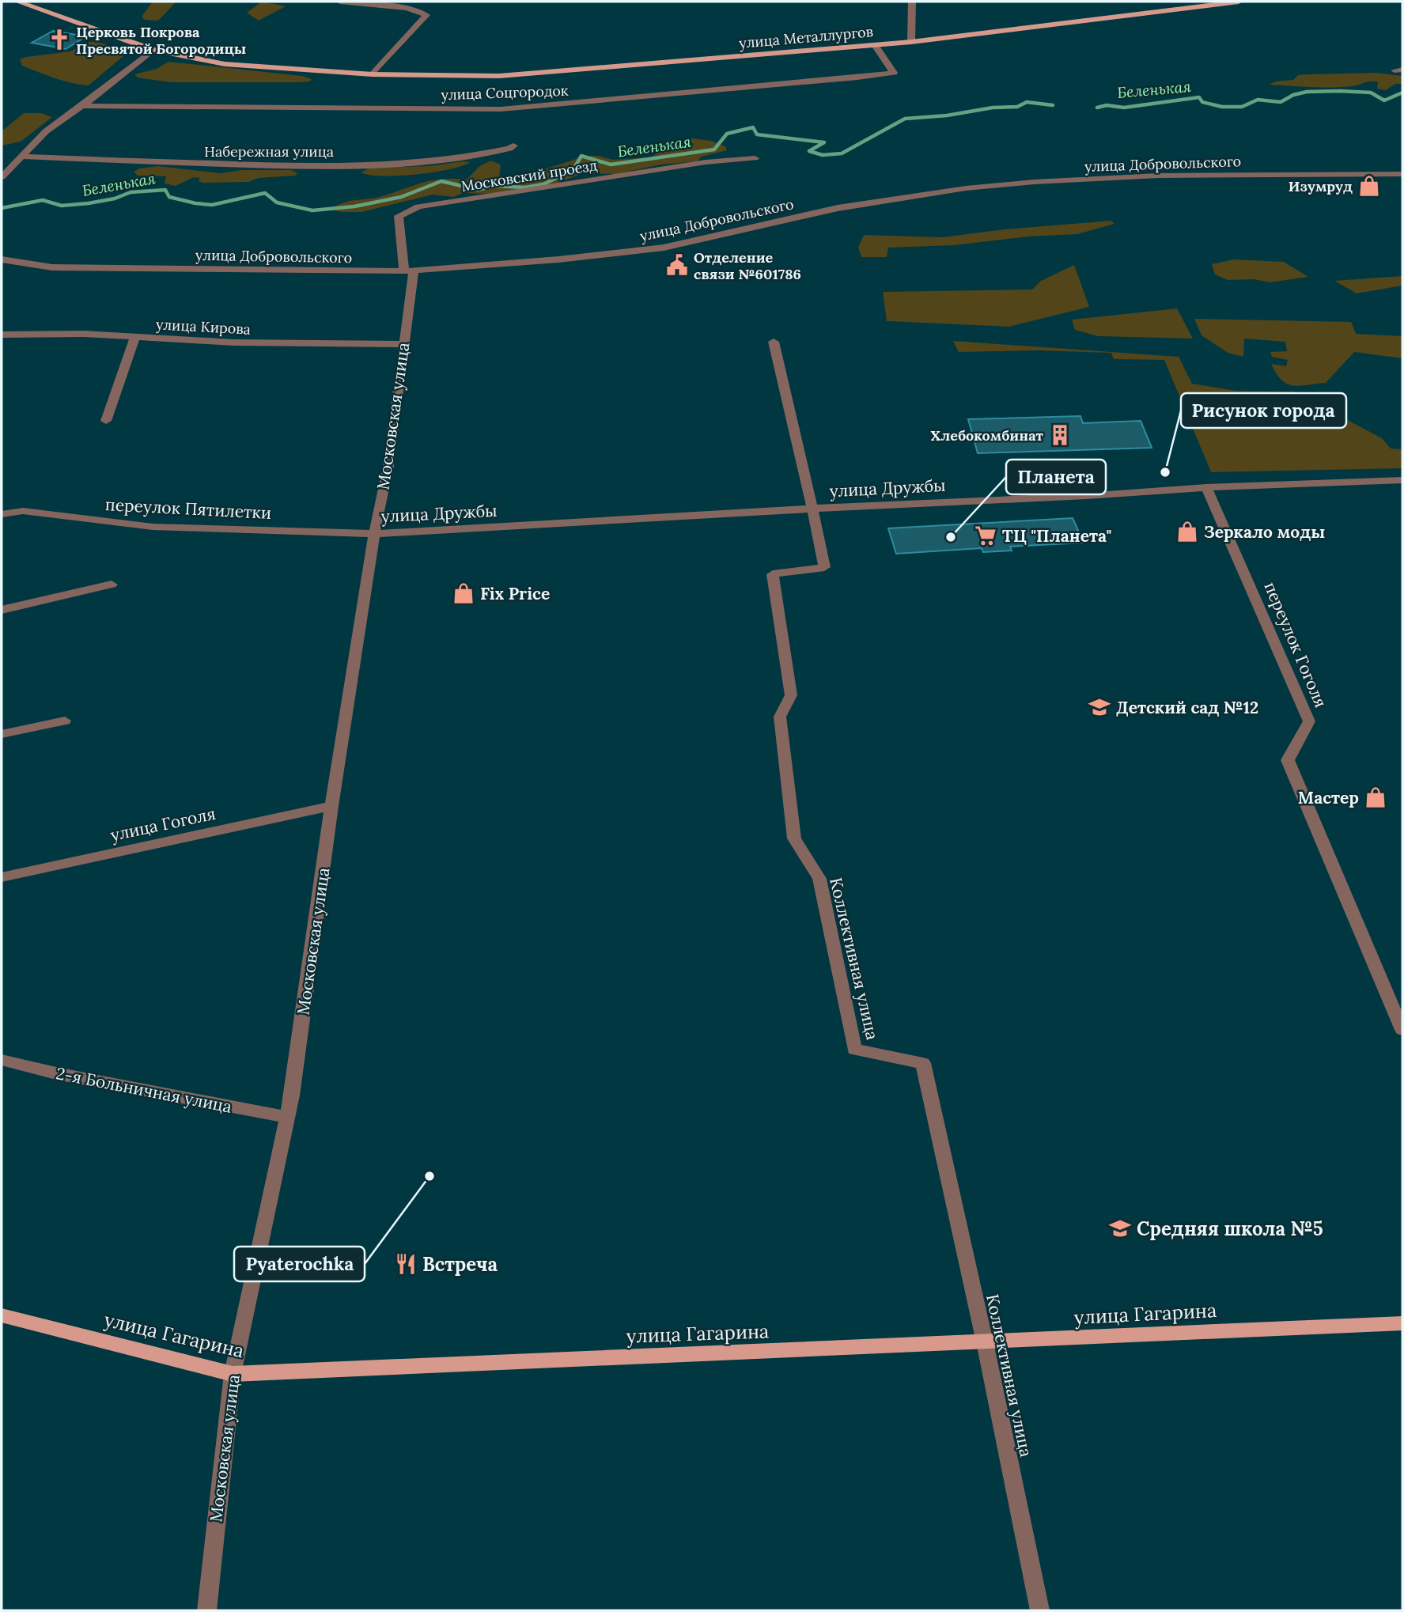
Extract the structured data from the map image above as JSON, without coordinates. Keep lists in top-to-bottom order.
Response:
{
  "streets": {
    "main road": ["улица Металлургов", "улица Гагарина"],
    "street": [
      "улица Соцгородок",
      "Набережная улица",
      "улица Добровольского",
      "Московский проезд",
      "улица Кирова",
      "Московская улица",
      "улица Дружбы",
      "переулок Пятилетки",
      "переулок Гоголя",
      "улица Гоголя",
      "Коллективная улица",
      "2-я Больничная улица"
    ]
  },
  "crossings": [
    ["улица Металлургов", "улица Соцгородок"],
    ["улица Добровольского", "Московский проезд"],
    ["улица Добровольского", "Московская улица"],
    ["Московский проезд", "Московская улица"],
    ["улица Кирова", "Московская улица"],
    ["Московская улица", "улица Дружбы"],
    ["Московская улица", "переулок Пятилетки"],
    ["Московская улица", "улица Гоголя"],
    ["Московская улица", "2-я Больничная улица"],
    ["Московская улица", "улица Гагарина"],
    ["улица Дружбы", "переулок Пятилетки"],
    ["улица Дружбы", "переулок Гоголя"],
    ["улица Дружбы", "Коллективная улица"],
    ["Коллективная улица", "улица Гагарина"]
  ],
  "water": ["Беленькая"],
  "places": {
    "church": ["Церковь Покрова Пресвятой Богородицы"],
    "shop": [
      "Изумруд",
      "Зеркало моды",
      "Fix Price",
      "Мастер"
    ],
    "public building": ["Отделение связи №601786"],
    "building": ["Хлебокомбинат"],
    "other": ["Рисунок города", "Планета", "Pyaterochka"],
    "supermarket": ["ТЦ \"Планета\""],
    "school or university": ["Детский сад №12", "Средняя школа №5"],
    "restaurant": ["Встреча"]
  }
}
